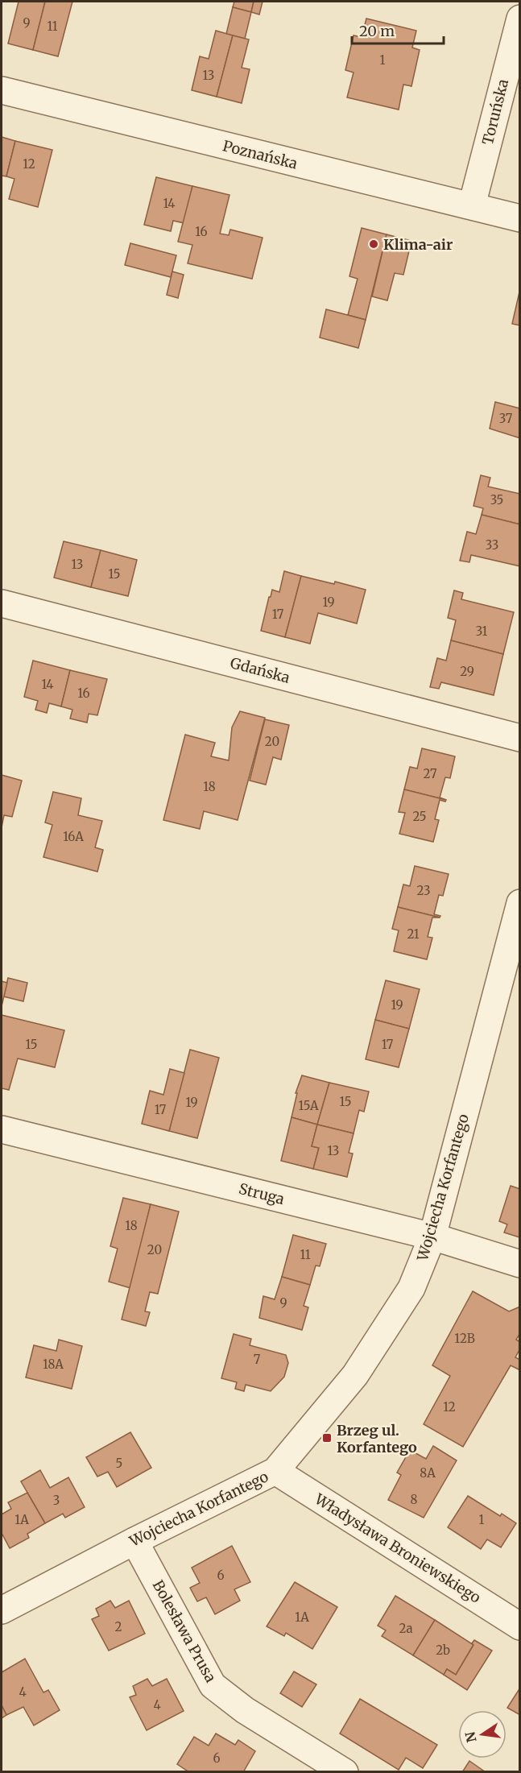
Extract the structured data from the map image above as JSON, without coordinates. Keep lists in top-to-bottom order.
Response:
{
  "streets": {
    "street": [
      "Toruńska",
      "Poznańska",
      "Gdańska",
      "Wojciecha Korfantego",
      "Struga",
      "Władysława Broniewskiego",
      "Bolesława Prusa"
    ]
  },
  "crossings": [
    ["Toruńska", "Poznańska"],
    ["Wojciecha Korfantego", "Struga"],
    ["Wojciecha Korfantego", "Władysława Broniewskiego"],
    ["Wojciecha Korfantego", "Bolesława Prusa"]
  ],
  "places": {
    "other": ["Klima-air"],
    "transit": ["Brzeg ul. Korfantego"]
  },
  "house_numbers": [
    "9",
    "11",
    "1",
    "13",
    "12",
    "14",
    "16",
    "37",
    "35",
    "33",
    "13",
    "15",
    "19",
    "17",
    "31",
    "29",
    "14",
    "16",
    "20",
    "27",
    "18",
    "25",
    "16A",
    "23",
    "21",
    "19",
    "15",
    "17",
    "15",
    "19",
    "15A",
    "17",
    "13",
    "18",
    "20",
    "11",
    "9",
    "12B",
    "7",
    "18A",
    "12",
    "5",
    "8A",
    "8",
    "3",
    "1A",
    "1",
    "6",
    "1A",
    "2",
    "2a",
    "2b",
    "4",
    "4",
    "6"
  ],
  "scale_bar": "20 m",
  "north": "left"
}
